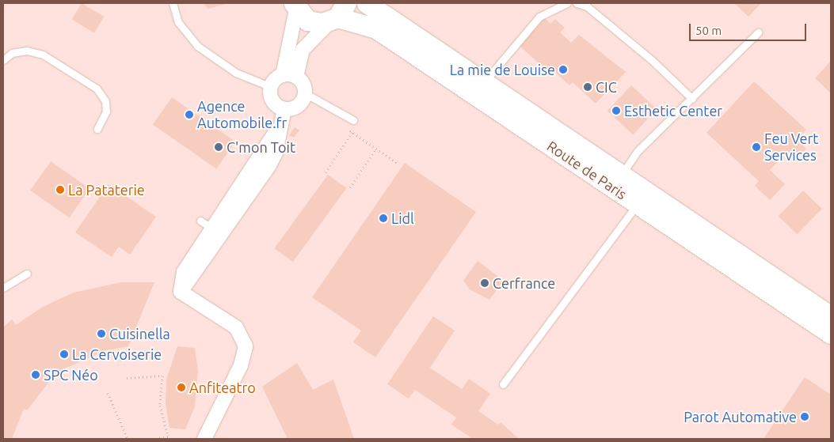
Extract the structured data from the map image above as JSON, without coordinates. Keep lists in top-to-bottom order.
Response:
{
  "streets": {
    "main road": ["Route de Paris"]
  },
  "places": [
    "La mie de Louise",
    "CIC",
    "Esthetic Center",
    "Agence Automobile.fr",
    "C'mon Toit",
    "Feu Vert Services",
    "La Pataterie",
    "Lidl",
    "Cerfrance",
    "Cuisinella",
    "La Cervoiserie",
    "SPC Néo",
    "Anfiteatro",
    "Parot Automative"
  ],
  "scale_bar": "50 m"
}
